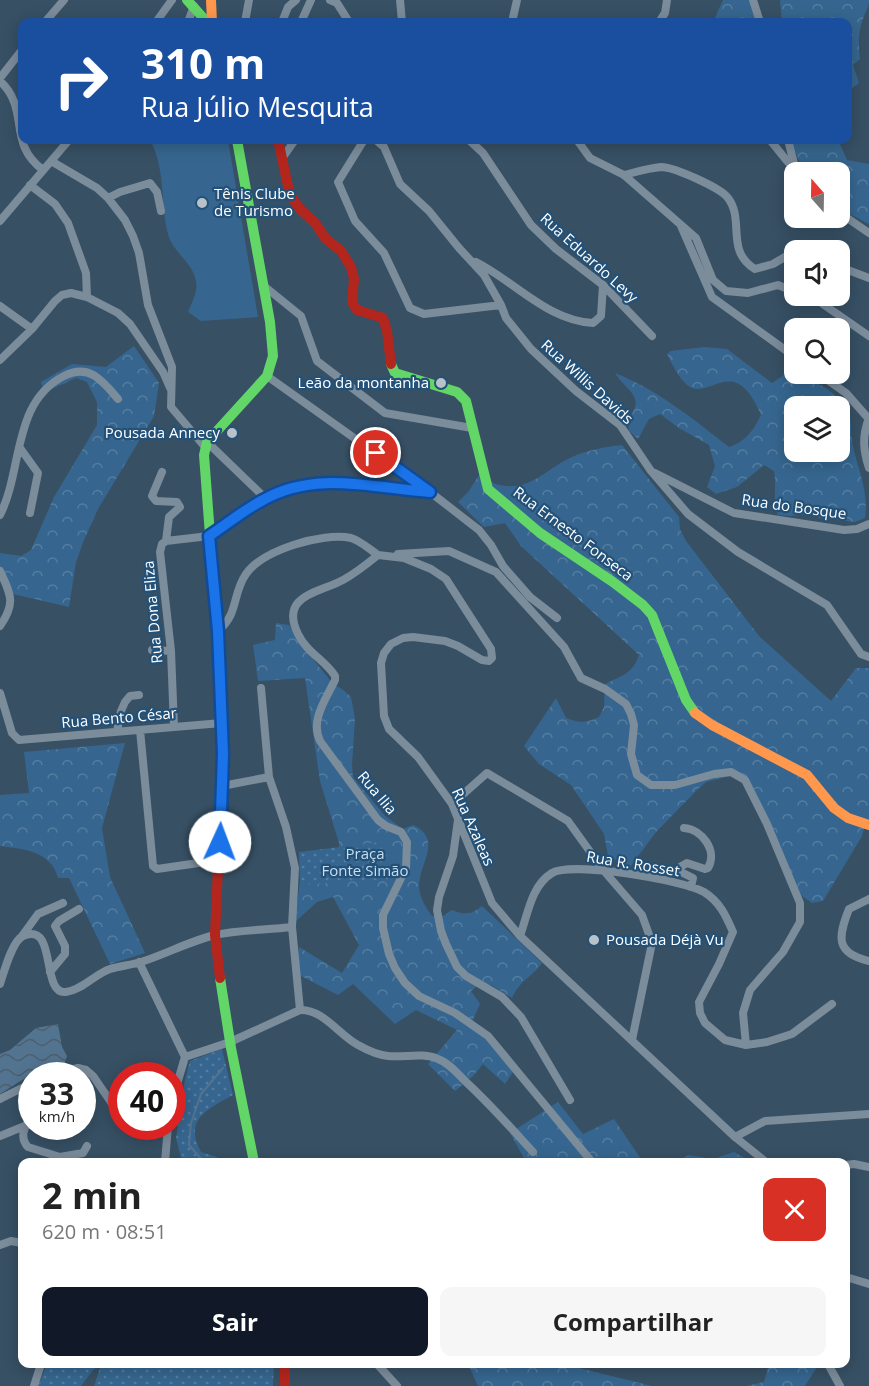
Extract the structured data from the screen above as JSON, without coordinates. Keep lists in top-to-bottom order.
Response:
{
  "streets": {
    "street": [
      "Rua Eduardo Levy",
      "Rua Willis Davids",
      "Rua do Bosque",
      "Rua Ernesto Fonseca",
      "Rua Dona Eliza",
      "Rua Bento César",
      "Rua Ilia",
      "Rua Azaleas",
      "Rua R. Rosset"
    ]
  },
  "crossings": [
    ["Rua Willis Davids", "Rua do Bosque"],
    ["Rua Dona Eliza", "Rua Bento César"],
    ["Rua Ilia", "Rua Azaleas"],
    ["Rua Azaleas", "Rua R. Rosset"]
  ],
  "parks": ["Praça Fonte Simão"],
  "places": [
    "Tênis Clube de Turismo",
    "Leão da montanha",
    "Pousada Annecy",
    "Pousada Déjà Vu"
  ],
  "north": "top",
  "page": {
    "turn": ["310 m", "Rua Júlio Mesquita"],
    "speed": "33 km/h",
    "limit": "40",
    "heading": ["2 min", "620 m · 08:51"],
    "buttons": ["Sair", "Compartilhar"]
  }
}
